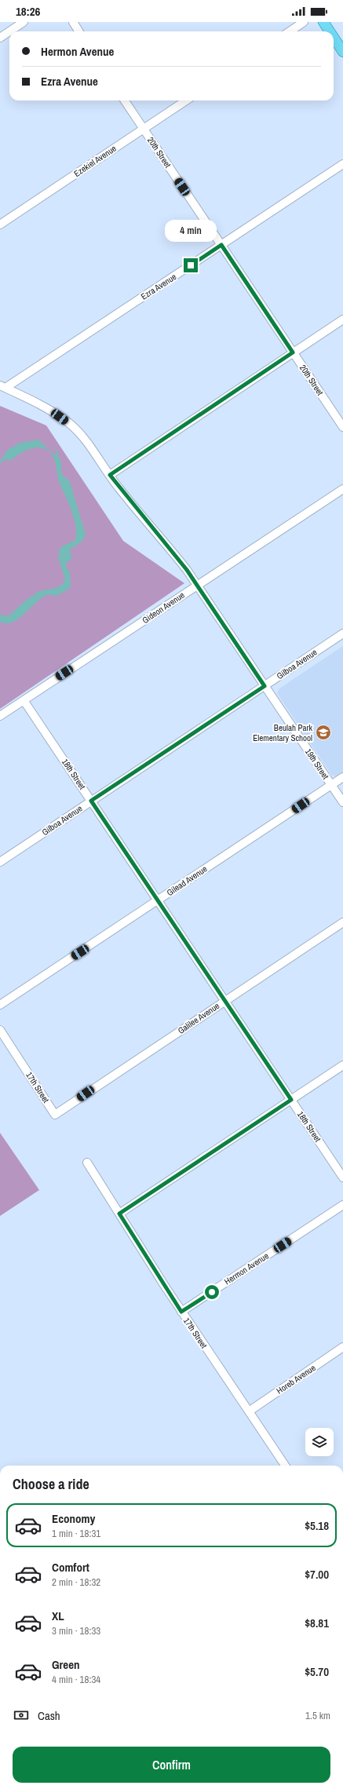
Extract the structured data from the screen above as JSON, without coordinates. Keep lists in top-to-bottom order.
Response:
{
  "streets": {
    "street": [
      "20th Street",
      "Ezekiel Avenue",
      "Ezra Avenue",
      "Gideon Avenue",
      "Gilboa Avenue",
      "19th Street",
      "18th Street",
      "Gilead Avenue",
      "Galilee Avenue",
      "17th Street",
      "Hermon Avenue",
      "Horeb Avenue"
    ]
  },
  "crossings": [
    ["20th Street", "Ezekiel Avenue"],
    ["20th Street", "Ezra Avenue"],
    ["Ezra Avenue", "19th Street"],
    ["Gideon Avenue", "19th Street"],
    ["Gideon Avenue", "18th Street"],
    ["Gilboa Avenue", "19th Street"],
    ["Gilboa Avenue", "18th Street"],
    ["19th Street", "Gilead Avenue"],
    ["18th Street", "Gilead Avenue"],
    ["18th Street", "Galilee Avenue"],
    ["Galilee Avenue", "17th Street"],
    ["17th Street", "Hermon Avenue"],
    ["17th Street", "Horeb Avenue"]
  ],
  "places": {
    "school or university": ["Beulah Park Elementary School"]
  },
  "page": {
    "status": "18:26",
    "banner": ["Hermon Avenue", "Ezra Avenue"],
    "bubble": "4 min",
    "heading": "Choose a ride",
    "list": [
      {
        "name": "Economy",
        "note": "1 min · 18:31",
        "value": "$5.18"
      },
      {
        "name": "Comfort",
        "note": "2 min · 18:32",
        "value": "$7.00"
      },
      {
        "name": "XL",
        "note": "3 min · 18:33",
        "value": "$8.81"
      },
      {
        "name": "Green",
        "note": "4 min · 18:34",
        "value": "$5.70"
      }
    ],
    "pay": ["Cash", "1.5 km"],
    "buttons": "Confirm"
  }
}
